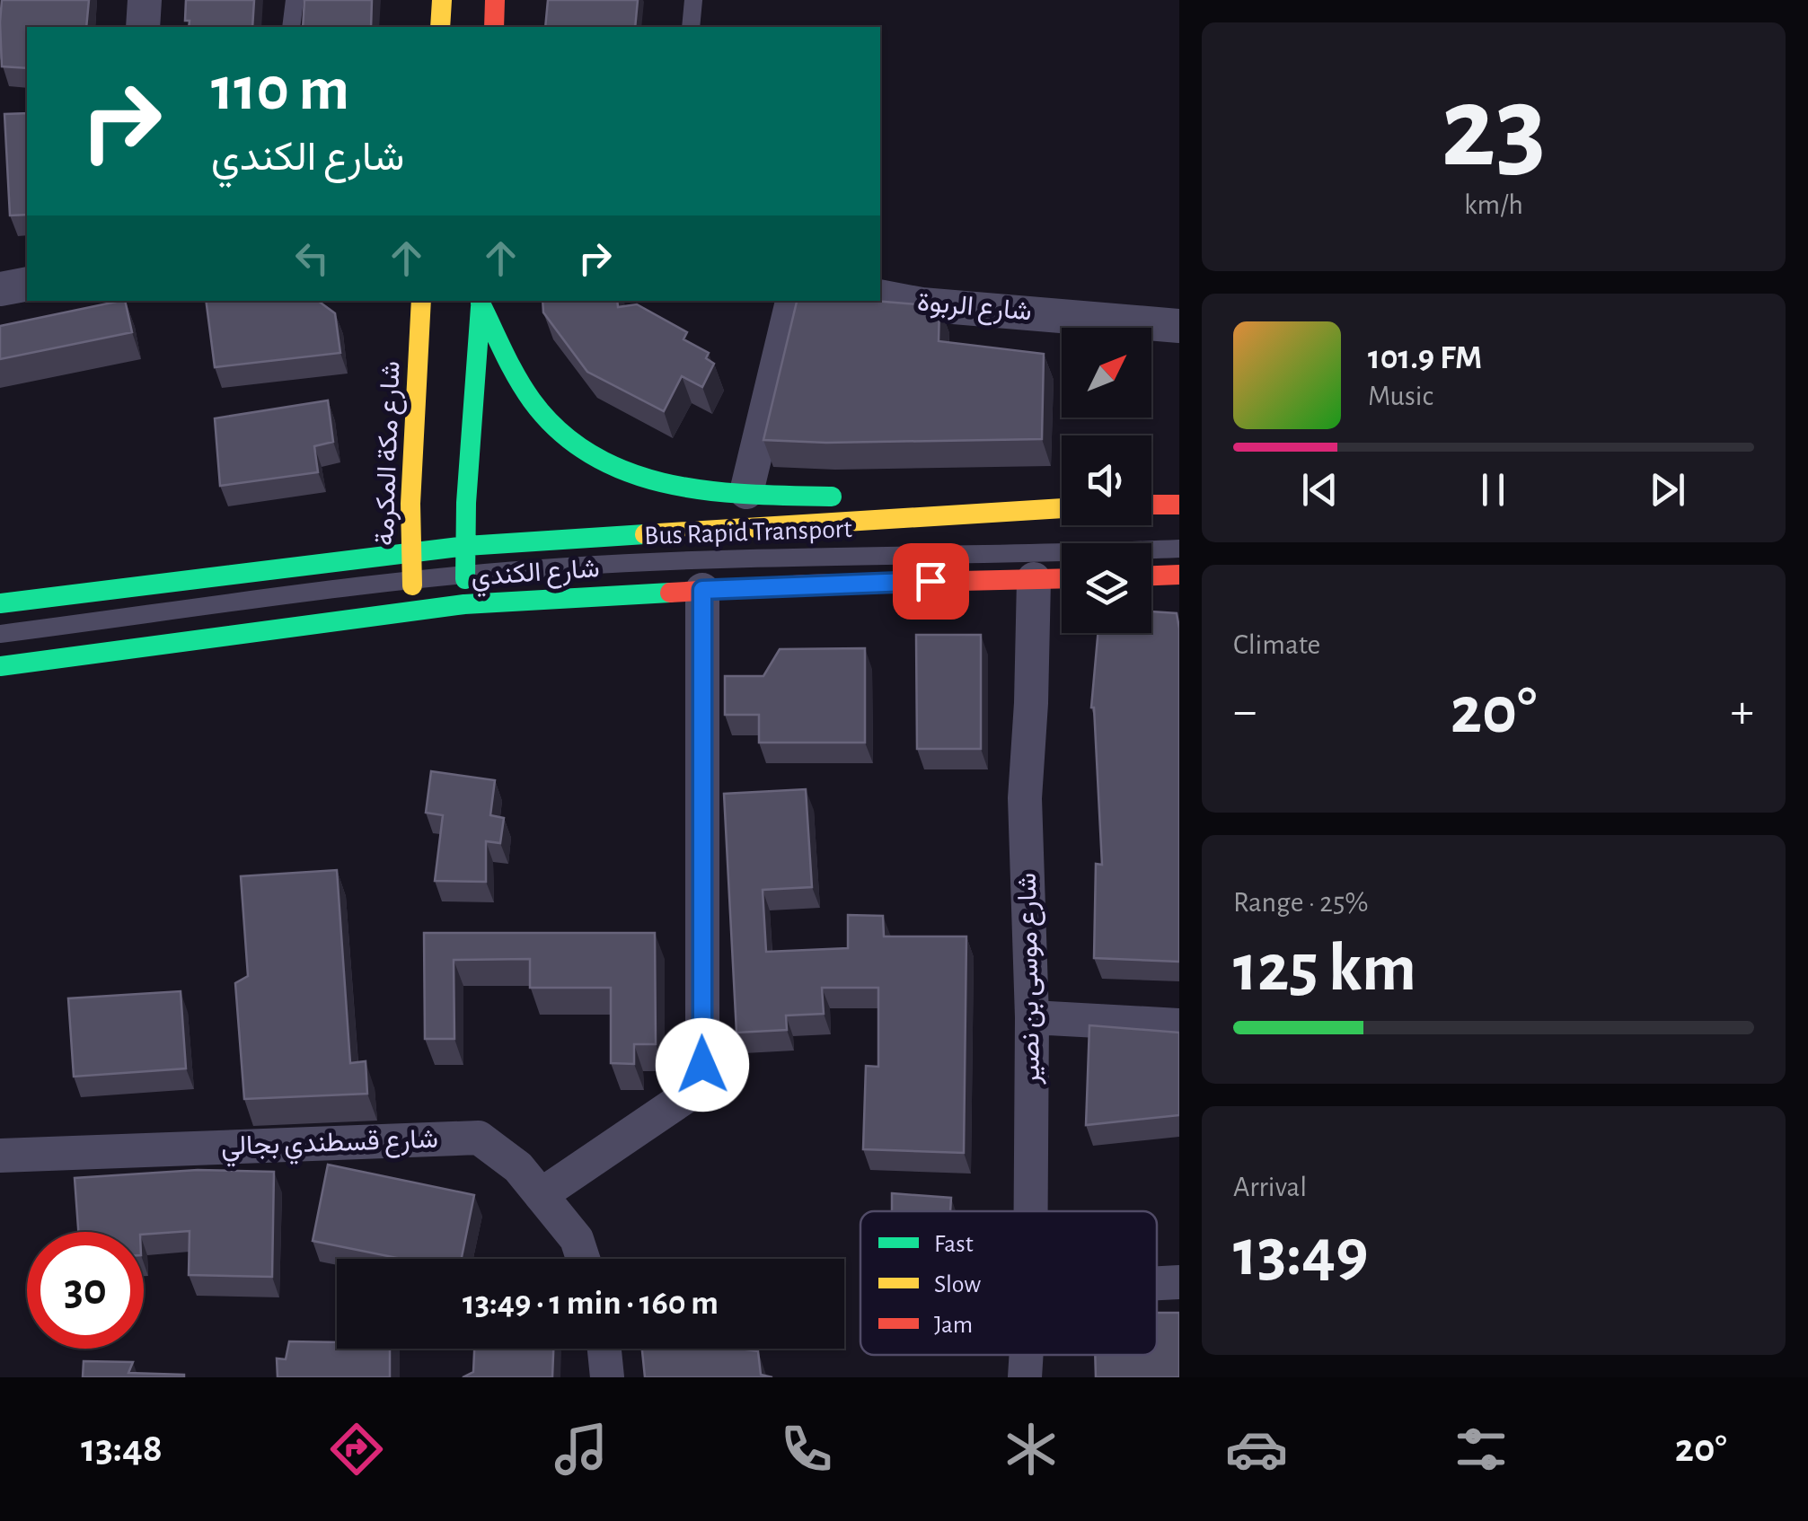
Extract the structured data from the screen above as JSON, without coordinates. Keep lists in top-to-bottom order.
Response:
{
  "streets": {
    "main road": ["شارع مكة المكرمة", "شارع الكندي"],
    "street": ["شارع الربوة", "شارع موسى بن نصير", "شارع قسطندي بجالي"],
    "lane": ["Bus Rapid Transport"]
  },
  "crossings": [
    ["شارع مكة المكرمة", "Bus Rapid Transport"],
    ["شارع مكة المكرمة", "شارع الكندي"],
    ["Bus Rapid Transport", "شارع الكندي"],
    ["شارع الكندي", "شارع موسى بن نصير"]
  ],
  "legend": ["Fast", "Slow", "Jam"],
  "north": "top right",
  "page": {
    "tile": [
      ["23", "km/h"],
      "Climate",
      ["Range · 25%", "125 km"],
      ["Arrival", "13:49"]
    ],
    "turn": ["110 m", "شارع الكندي"],
    "song": ["101.9 FM", "Music"],
    "heat": ["−", "20°", "+"],
    "limit": "30",
    "trip": "13:49 · 1 min · 160 m",
    "tabs": ["13:48", "20°"]
  }
}
